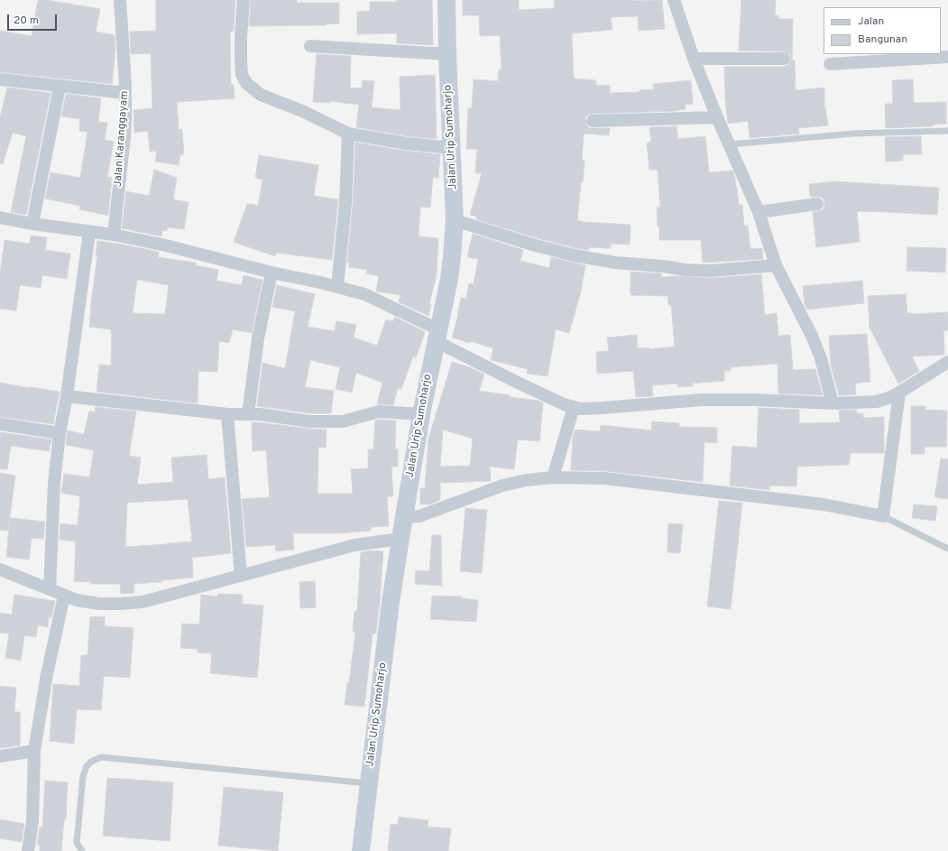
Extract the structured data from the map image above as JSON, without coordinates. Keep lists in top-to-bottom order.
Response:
{
  "streets": {
    "main road": ["Jalan Urip Sumoharjo"],
    "street": ["Jalan Karanggayam"]
  },
  "legend": ["Jalan", "Bangunan"],
  "scale_bar": "20 m"
}
